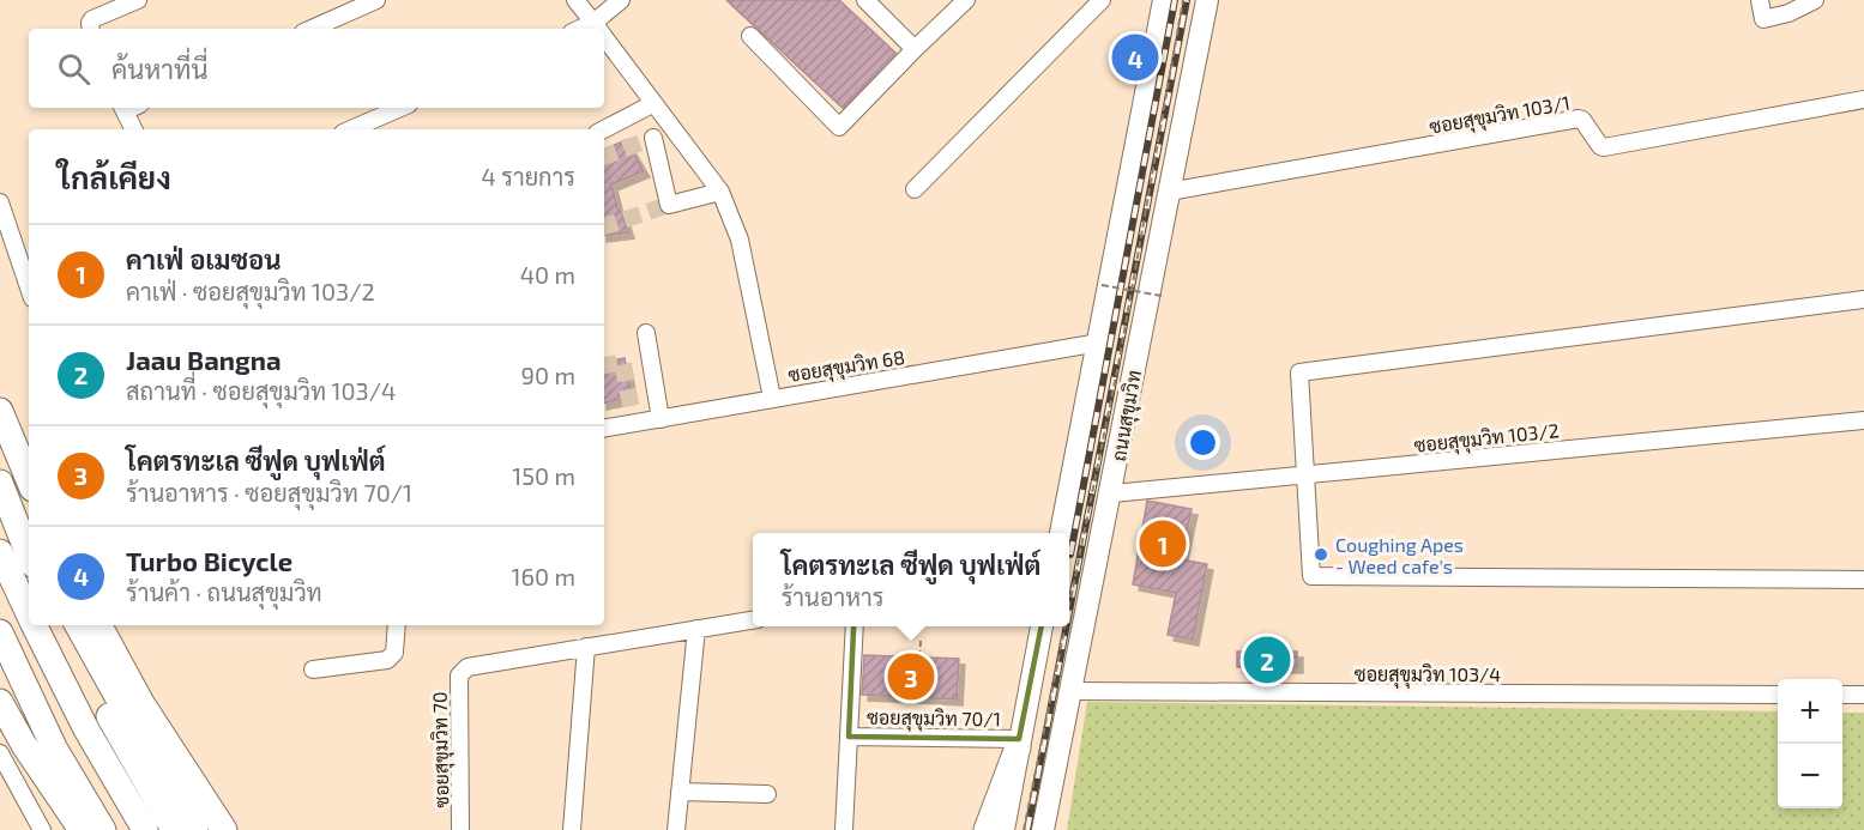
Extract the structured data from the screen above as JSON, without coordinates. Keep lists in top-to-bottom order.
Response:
{
  "streets": {
    "main road": ["ถนนสุขุมวิท"],
    "street": [
      "ซอยสุขุมวิท 103/1",
      "ซอยสุขุมวิท 68",
      "ซอยสุขุมวิท 103/2",
      "ซอยสุขุมวิท 103/4",
      "ซอยสุขุมวิท 70/1",
      "ซอยสุขุมวิท 70"
    ]
  },
  "crossings": [
    ["ซอยสุขุมวิท 103/1", "ถนนสุขุมวิท"],
    ["ซอยสุขุมวิท 68", "ถนนสุขุมวิท"],
    ["ถนนสุขุมวิท", "ซอยสุขุมวิท 103/2"],
    ["ถนนสุขุมวิท", "ซอยสุขุมวิท 103/4"]
  ],
  "places": ["Coughing Apes - Weed cafe's"],
  "page": {
    "search": "ค้นหาที่นี่",
    "pins": [
      "4",
      "1",
      "2",
      "3"
    ],
    "heading": ["ใกล้เคียง", "4 รายการ"],
    "list": [
      {
        "mark": "1",
        "name": "คาเฟ่ อเมซอน",
        "note": "คาเฟ่ · ซอยสุขุมวิท 103/2",
        "value": "40 m"
      },
      {
        "mark": "2",
        "name": "Jaau Bangna",
        "note": "สถานที่ · ซอยสุขุมวิท 103/4",
        "value": "90 m"
      },
      {
        "mark": "3",
        "name": "โคตรทะเล ซีฟูด บุฟเฟ่ต์",
        "note": "ร้านอาหาร · ซอยสุขุมวิท 70/1",
        "value": "150 m"
      },
      {
        "mark": "4",
        "name": "Turbo Bicycle",
        "note": "ร้านค้า · ถนนสุขุมวิท",
        "value": "160 m"
      }
    ],
    "popup": ["โคตรทะเล ซีฟูด บุฟเฟ่ต์", "ร้านอาหาร"],
    "map_buttons": ["+", "−"]
  }
}
